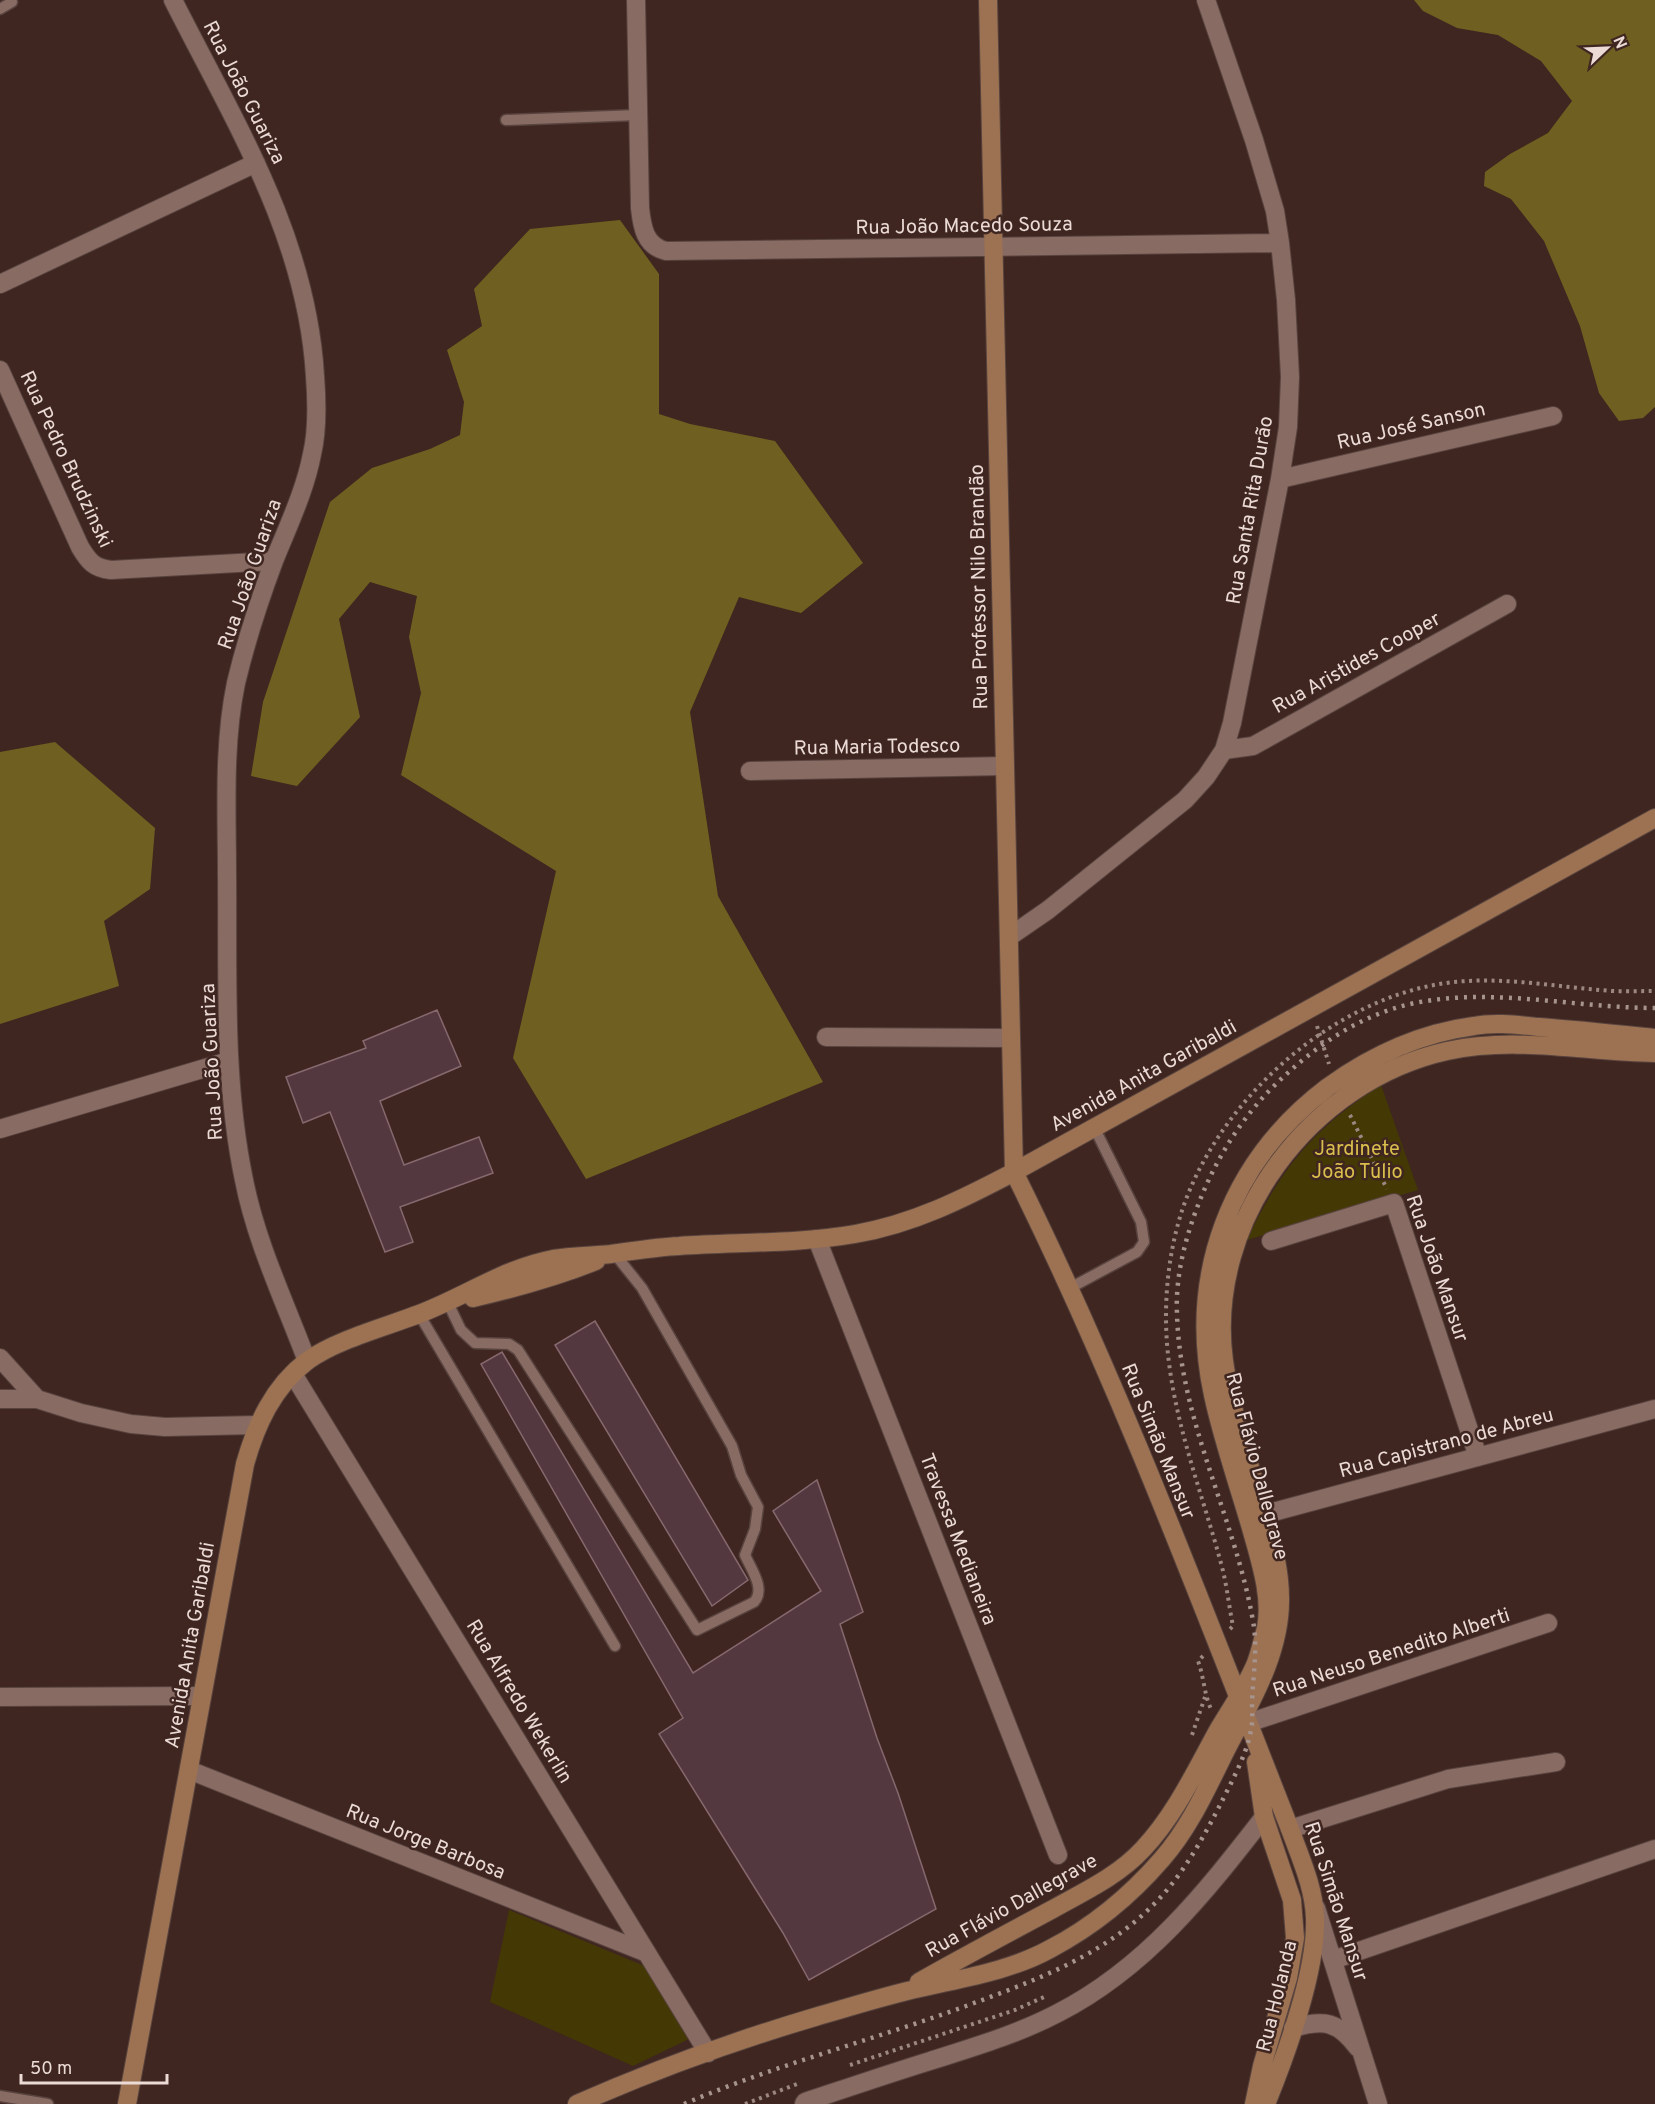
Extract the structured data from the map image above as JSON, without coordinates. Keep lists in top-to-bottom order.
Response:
{
  "streets": {
    "main road": [
      "Rua Professor Nilo Brandão",
      "Avenida Anita Garibaldi",
      "Rua Simão Mansur",
      "Rua Flávio Dallegrave",
      "Rua Holanda"
    ],
    "street": [
      "Rua João Guariza",
      "Rua João Macedo Souza",
      "Rua José Sanson",
      "Rua Pedro Brudzinski",
      "Rua Santa Rita Durão",
      "Rua Aristides Cooper",
      "Rua Maria Todesco",
      "Rua João Mansur",
      "Rua Capistrano de Abreu",
      "Travessa Medianeira",
      "Rua Neuso Benedito Alberti",
      "Rua Alfredo Wekerlin",
      "Rua Jorge Barbosa"
    ]
  },
  "crossings": [
    ["Rua João Guariza", "Rua Pedro Brudzinski"],
    ["Rua João Guariza", "Avenida Anita Garibaldi"],
    ["Rua João Guariza", "Rua Alfredo Wekerlin"],
    ["Rua João Macedo Souza", "Rua Santa Rita Durão"],
    ["Rua João Macedo Souza", "Rua Professor Nilo Brandão"],
    ["Rua José Sanson", "Rua Santa Rita Durão"],
    ["Rua Santa Rita Durão", "Rua Professor Nilo Brandão"],
    ["Rua Santa Rita Durão", "Rua Aristides Cooper"],
    ["Rua Professor Nilo Brandão", "Rua Maria Todesco"],
    ["Rua Professor Nilo Brandão", "Avenida Anita Garibaldi"],
    ["Rua Professor Nilo Brandão", "Rua Simão Mansur"],
    ["Avenida Anita Garibaldi", "Rua Simão Mansur"],
    ["Avenida Anita Garibaldi", "Travessa Medianeira"],
    ["Avenida Anita Garibaldi", "Rua Alfredo Wekerlin"],
    ["Avenida Anita Garibaldi", "Rua Jorge Barbosa"],
    ["Rua João Mansur", "Rua Capistrano de Abreu"],
    ["Rua João Mansur", "Rua Flávio Dallegrave"],
    ["Rua Simão Mansur", "Rua Flávio Dallegrave"],
    ["Rua Simão Mansur", "Rua Neuso Benedito Alberti"],
    ["Rua Simão Mansur", "Rua Holanda"],
    ["Rua Capistrano de Abreu", "Rua Flávio Dallegrave"],
    ["Rua Flávio Dallegrave", "Rua Neuso Benedito Alberti"],
    ["Rua Flávio Dallegrave", "Rua Alfredo Wekerlin"],
    ["Rua Alfredo Wekerlin", "Rua Jorge Barbosa"]
  ],
  "parks": ["Jardinete João Túlio"],
  "scale_bar": "50 m",
  "north": "top right"
}
